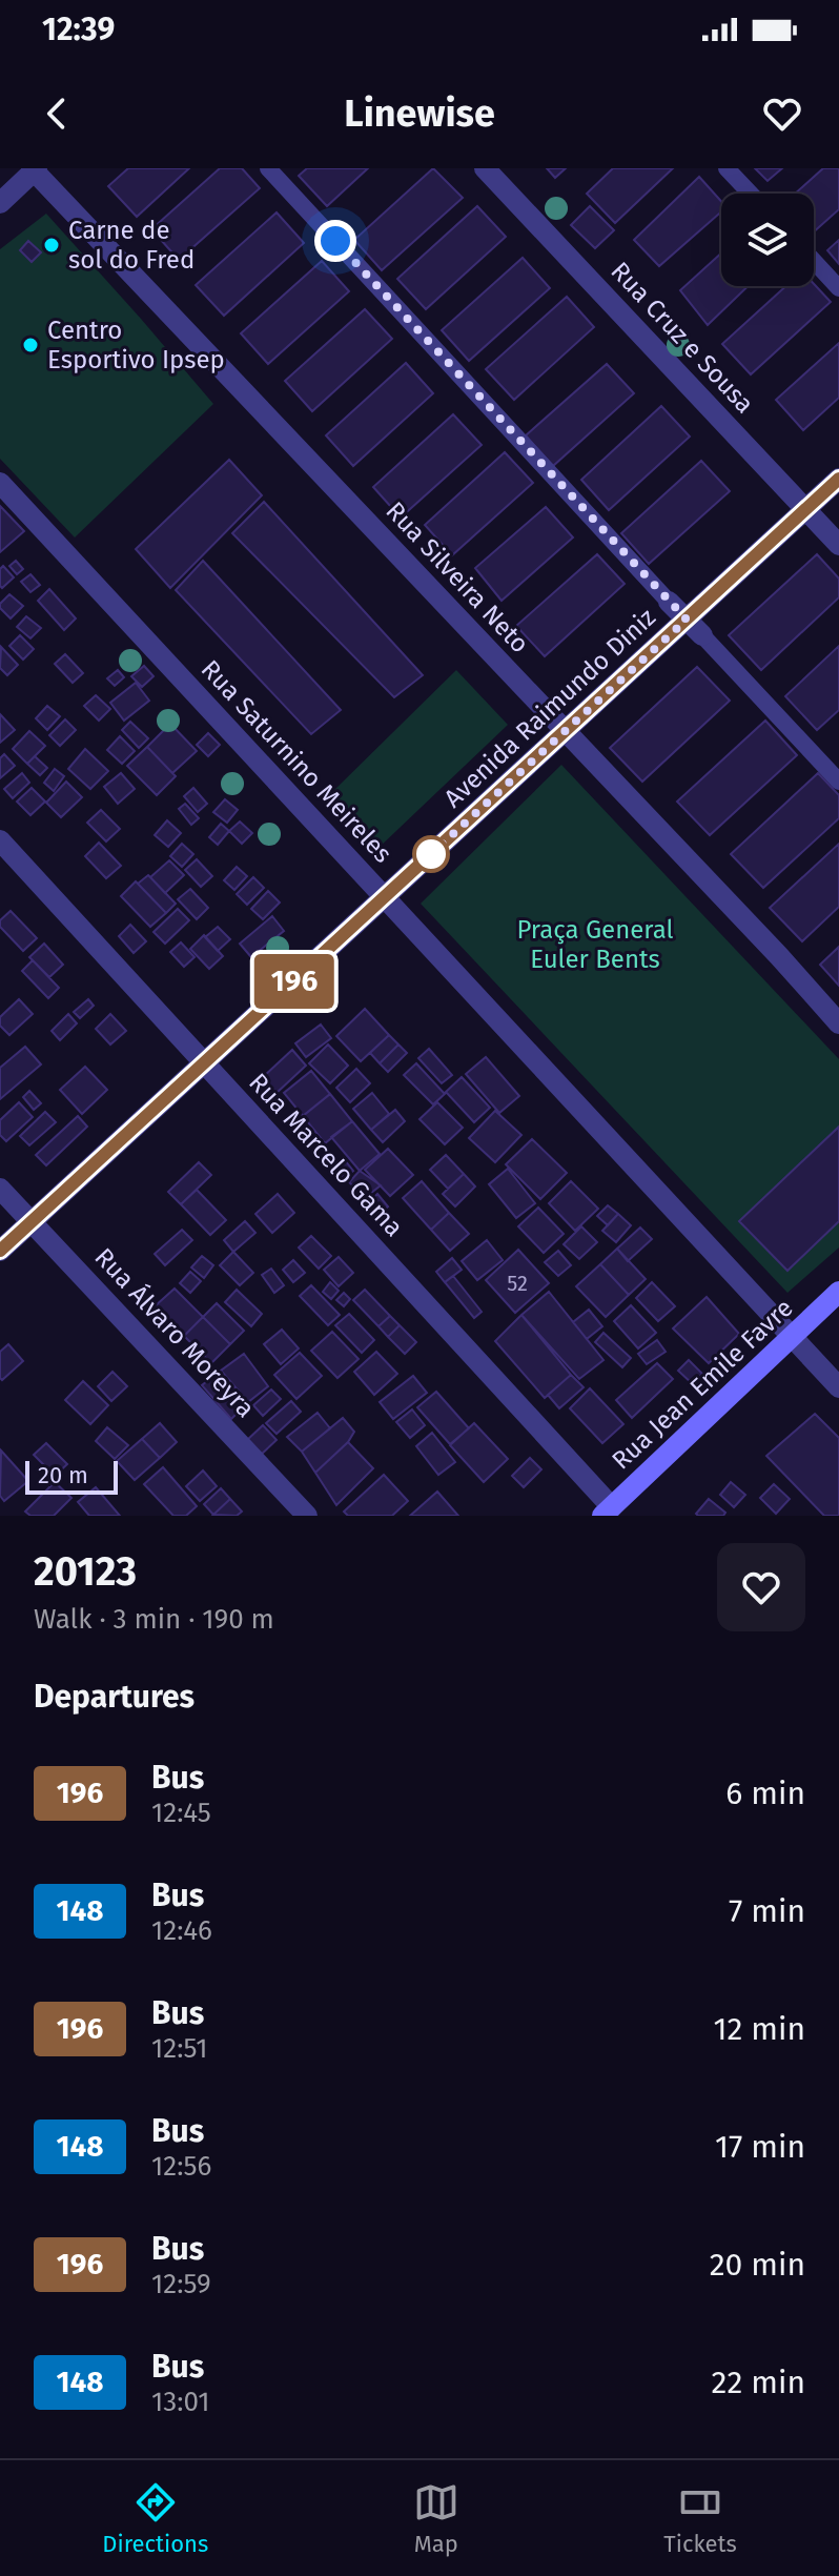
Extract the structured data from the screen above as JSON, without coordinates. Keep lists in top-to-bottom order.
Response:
{
  "streets": {
    "main road": ["Rua Jean Emile Favre"],
    "street": [
      "Rua Cruz e Sousa",
      "Rua Silveira Neto",
      "Avenida Raimundo Diniz",
      "Rua Saturnino Meireles",
      "Rua Marcelo Gama",
      "Rua Álvaro Moreyra"
    ]
  },
  "crossings": [
    ["Rua Cruz e Sousa", "Avenida Raimundo Diniz"],
    ["Rua Silveira Neto", "Avenida Raimundo Diniz"],
    ["Avenida Raimundo Diniz", "Rua Saturnino Meireles"],
    ["Avenida Raimundo Diniz", "Rua Marcelo Gama"],
    ["Avenida Raimundo Diniz", "Rua Álvaro Moreyra"],
    ["Rua Saturnino Meireles", "Rua Jean Emile Favre"],
    ["Rua Marcelo Gama", "Rua Jean Emile Favre"]
  ],
  "parks": ["Praça General Euler Bents"],
  "places": ["Carne de sol do Fred", "Centro Esportivo Ipsep"],
  "lines": ["bus line 196"],
  "house_numbers": ["52"],
  "scale_bar": "20 m",
  "page": {
    "status": "12:39",
    "header": "Linewise",
    "on_map": "196",
    "scale": "20 m",
    "heading": [
      ["20123", "Walk · 3 min · 190 m"],
      "Departures"
    ],
    "list": [
      {
        "mark": "196",
        "name": "Bus",
        "note": "12:45",
        "value": "6 min"
      },
      {
        "mark": "148",
        "name": "Bus",
        "note": "12:46",
        "value": "7 min"
      },
      {
        "mark": "196",
        "name": "Bus",
        "note": "12:51",
        "value": "12 min"
      },
      {
        "mark": "148",
        "name": "Bus",
        "note": "12:56",
        "value": "17 min"
      },
      {
        "mark": "196",
        "name": "Bus",
        "note": "12:59",
        "value": "20 min"
      },
      {
        "mark": "148",
        "name": "Bus",
        "note": "13:01",
        "value": "22 min"
      }
    ],
    "tabs": ["Directions", "Map", "Tickets"]
  }
}
